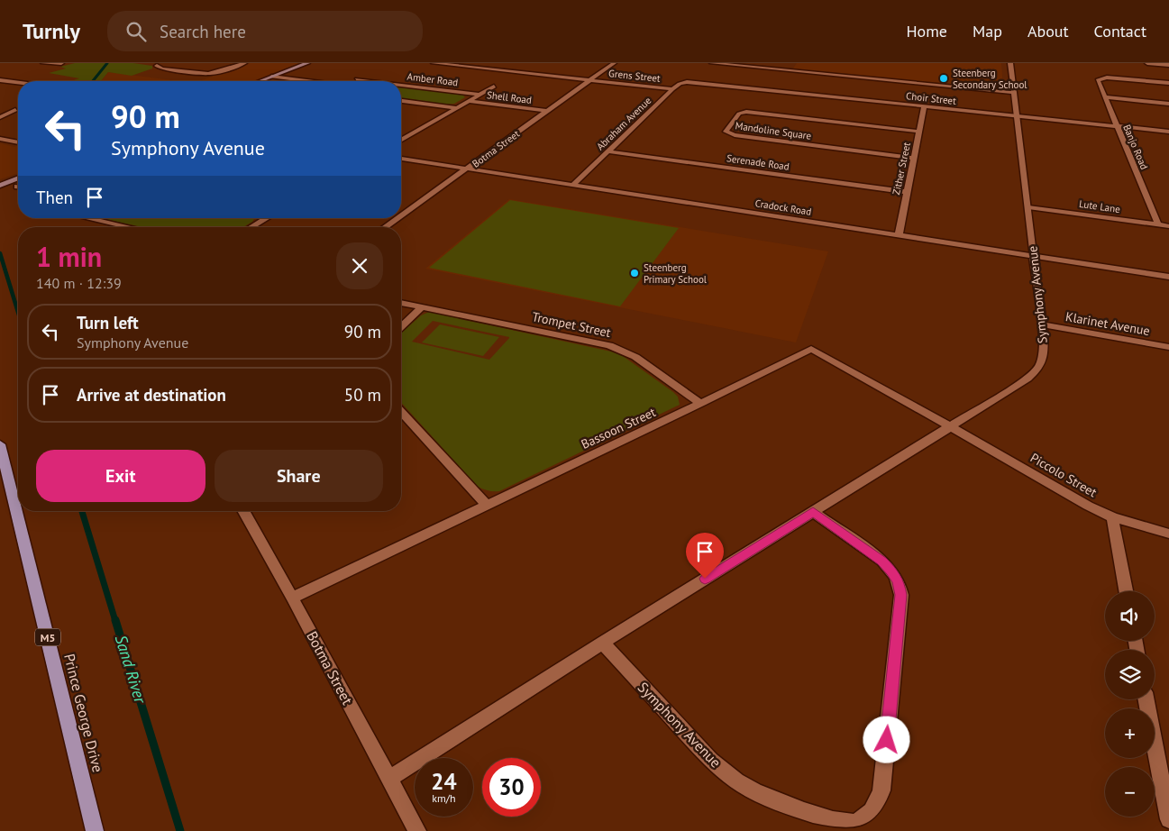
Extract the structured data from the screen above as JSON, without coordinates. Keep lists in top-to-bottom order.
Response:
{
  "streets": {
    "main road": ["M5", "Prince George Drive"],
    "street": [
      "Grens Street",
      "Amber Road",
      "Shell Road",
      "Choir Street",
      "Abraham Avenue",
      "Mandoline Square",
      "Banjo Road",
      "Botma Street",
      "Serenade Road",
      "Zither Street",
      "Lute Lane",
      "Cradock Road",
      "Symphony Avenue",
      "Klarinet Avenue",
      "Trompet Street",
      "Bassoon Street",
      "Piccolo Street"
    ]
  },
  "crossings": [
    ["Grens Street", "Abraham Avenue"],
    ["Grens Street", "Botma Street"],
    ["Shell Road", "Botma Street"],
    ["Choir Street", "Abraham Avenue"],
    ["Choir Street", "Banjo Road"],
    ["Choir Street", "Zither Street"],
    ["Choir Street", "Symphony Avenue"],
    ["Abraham Avenue", "Serenade Road"],
    ["Abraham Avenue", "Cradock Road"],
    ["Mandoline Square", "Zither Street"],
    ["Banjo Road", "Lute Lane"],
    ["Botma Street", "Cradock Road"],
    ["Botma Street", "Symphony Avenue"],
    ["Botma Street", "Bassoon Street"],
    ["Serenade Road", "Zither Street"],
    ["Zither Street", "Cradock Road"],
    ["Lute Lane", "Symphony Avenue"],
    ["Cradock Road", "Symphony Avenue"],
    ["Symphony Avenue", "Klarinet Avenue"],
    ["Symphony Avenue", "Bassoon Street"],
    ["Symphony Avenue", "Piccolo Street"],
    ["Trompet Street", "Bassoon Street"],
    ["Bassoon Street", "Piccolo Street"]
  ],
  "water": ["Sand River"],
  "places": ["Steenberg Secondary School", "Steenberg Primary School"],
  "page": {
    "header": "Turnly",
    "search": "Search here",
    "nav": [
      "Home",
      "Map",
      "About",
      "Contact"
    ],
    "turn": ["90 m", "Symphony Avenue"],
    "then": "Then",
    "heading": ["1 min", "140 m · 12:39"],
    "list": [
      {
        "name": "Turn left",
        "note": "Symphony Avenue",
        "value": "90 m"
      },
      {
        "name": "Arrive at destination",
        "value": "50 m"
      }
    ],
    "buttons": ["Exit", "Share"],
    "map_buttons": ["+", "−"],
    "speed": "24 km/h",
    "limit": "30"
  }
}
